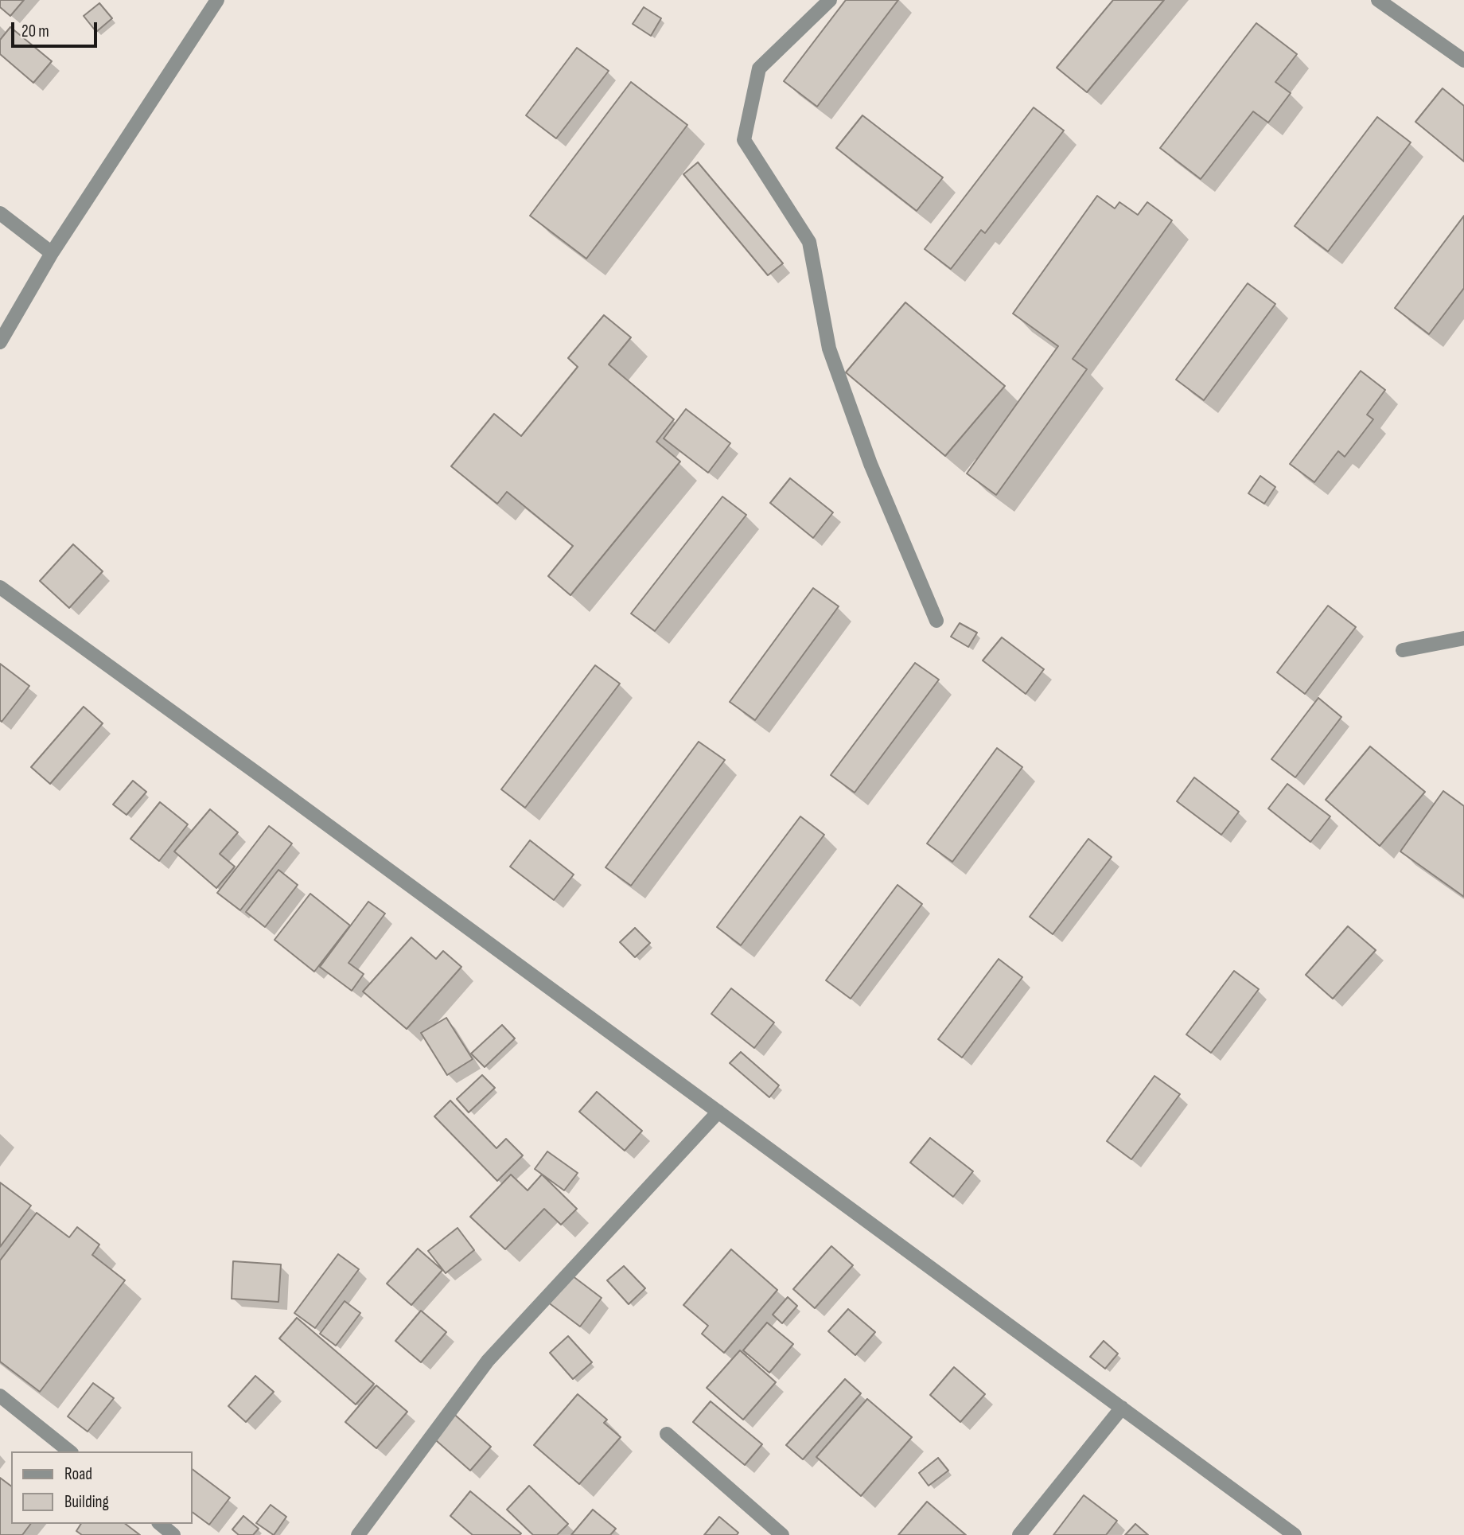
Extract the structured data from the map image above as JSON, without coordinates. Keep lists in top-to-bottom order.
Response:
{
  "legend": ["Road", "Building"],
  "scale_bar": "20 m"
}
